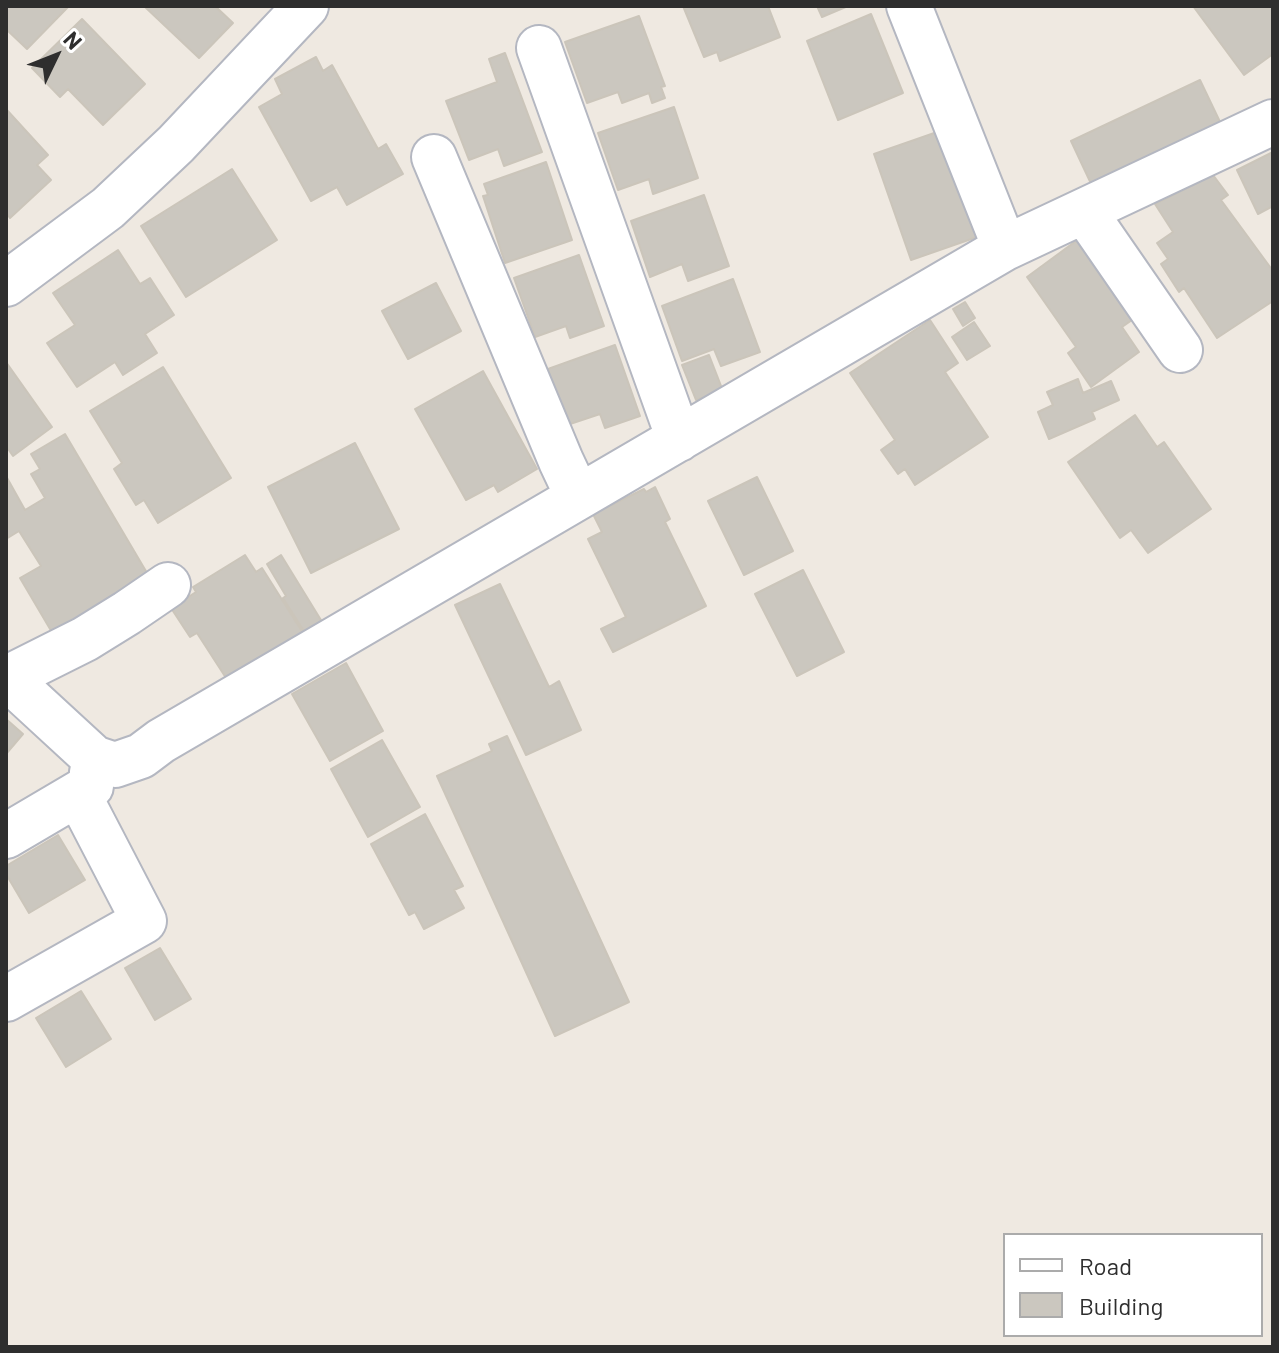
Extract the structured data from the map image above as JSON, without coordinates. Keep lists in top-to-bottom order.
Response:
{
  "legend": ["Road", "Building"],
  "north": "top right"
}
